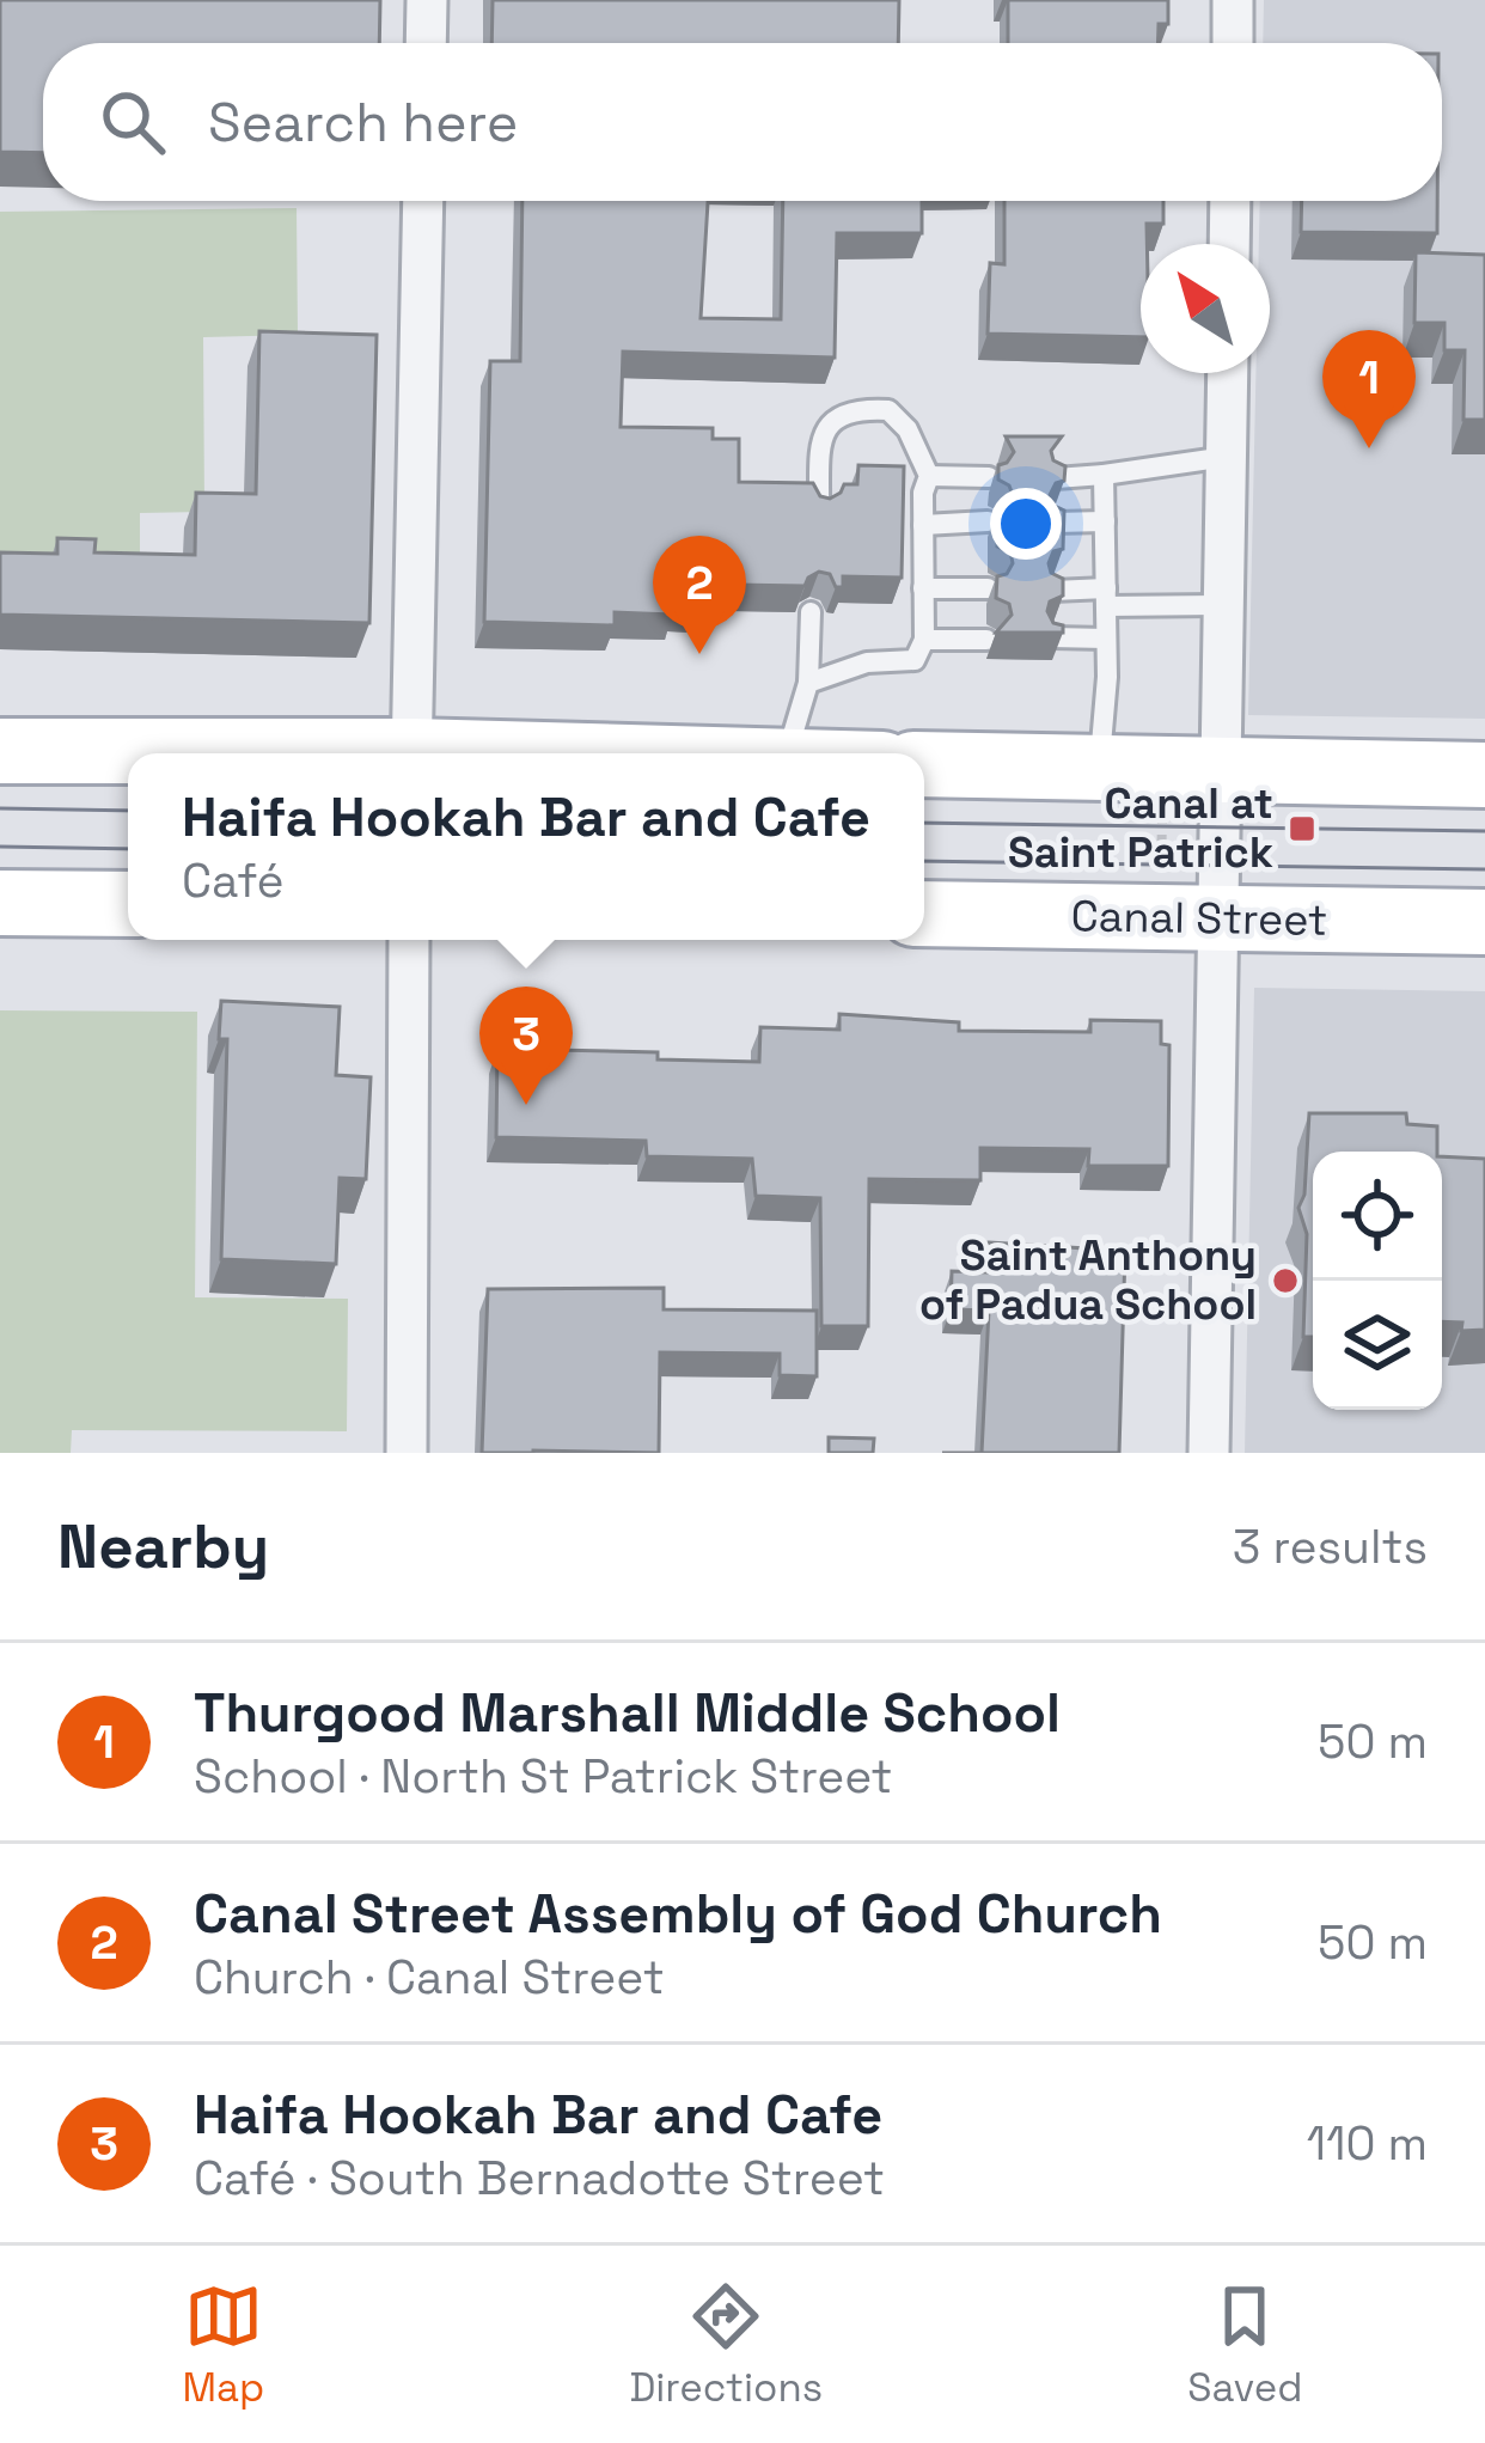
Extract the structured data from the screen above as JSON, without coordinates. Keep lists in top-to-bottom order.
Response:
{
  "streets": {
    "main road": ["Canal Street"]
  },
  "places": {
    "transit": ["Canal at Saint Patrick"],
    "other": ["Saint Anthony of Padua School"]
  },
  "north": "top left",
  "page": {
    "search": "Search here",
    "pins": ["1", "2", "3"],
    "popup": ["Haifa Hookah Bar and Cafe", "Café"],
    "heading": ["Nearby", "3 results"],
    "list": [
      {
        "mark": "1",
        "name": "Thurgood Marshall Middle School",
        "note": "School · North St Patrick Street",
        "value": "50 m"
      },
      {
        "mark": "2",
        "name": "Canal Street Assembly of God Church",
        "note": "Church · Canal Street",
        "value": "50 m"
      },
      {
        "mark": "3",
        "name": "Haifa Hookah Bar and Cafe",
        "note": "Café · South Bernadotte Street",
        "value": "110 m"
      }
    ],
    "nav": ["Map", "Directions", "Saved"]
  }
}
